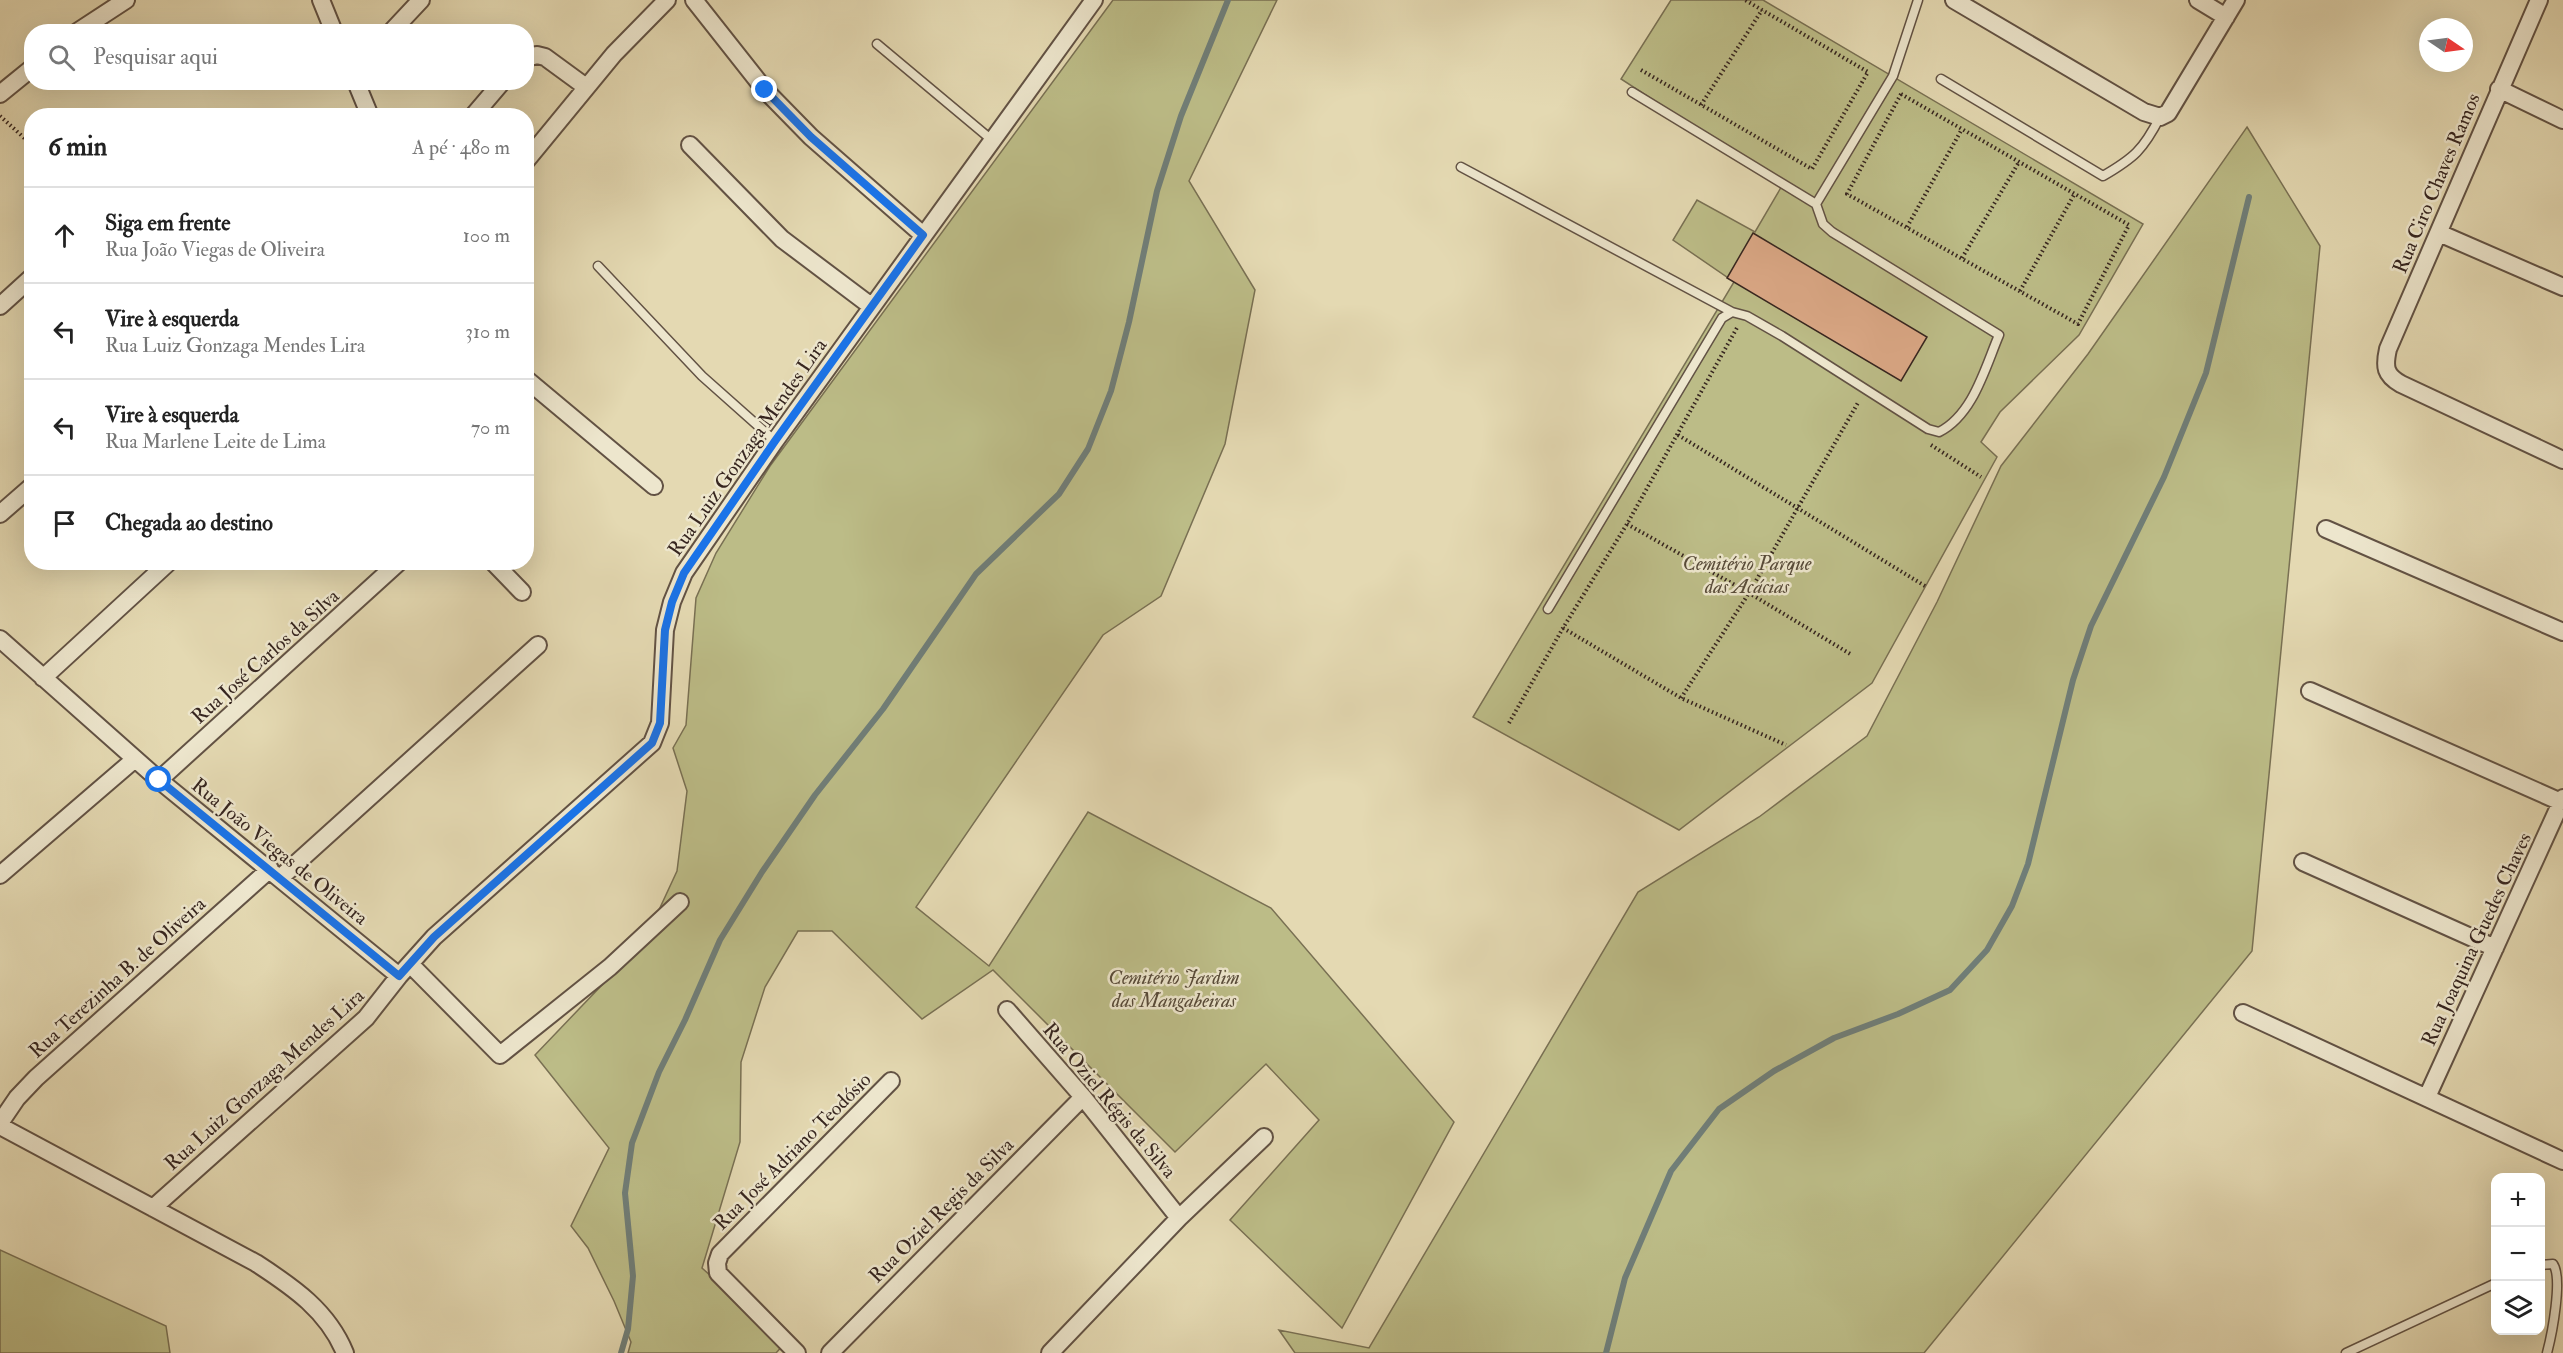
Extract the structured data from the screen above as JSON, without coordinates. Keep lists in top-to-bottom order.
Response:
{
  "streets": {
    "street": [
      "Rua Ciro Chaves Ramos",
      "Rua Luiz Gonzaga Mendes Lira",
      "Rua José Carlos da Silva",
      "Rua João Viegas de Oliveira",
      "Rua Joaquina Guedes Chaves",
      "Rua Terezinha B. de Oliveira",
      "Rua Oziel Régis da Silva",
      "Rua José Adriano Teodósio",
      "Rua Oziel Regis da Silva"
    ]
  },
  "crossings": [
    ["Rua Luiz Gonzaga Mendes Lira", "Rua João Viegas de Oliveira"],
    ["Rua José Carlos da Silva", "Rua João Viegas de Oliveira"],
    ["Rua João Viegas de Oliveira", "Rua Terezinha B. de Oliveira"],
    ["Rua Oziel Régis da Silva", "Rua Oziel Regis da Silva"]
  ],
  "parks": ["Cemitério Parque das Acácias", "Cemitério Jardim das Mangabeiras"],
  "north": "right",
  "page": {
    "search": "Pesquisar aqui",
    "heading": ["6 min", "A pé · 480 m"],
    "list": [
      ["Siga em frente", "Rua João Viegas de Oliveira", "100 m"],
      ["Vire à esquerda", "Rua Luiz Gonzaga Mendes Lira", "310 m"],
      ["Vire à esquerda", "Rua Marlene Leite de Lima", "70 m"],
      "Chegada ao destino"
    ],
    "map_buttons": ["+", "−"]
  }
}
